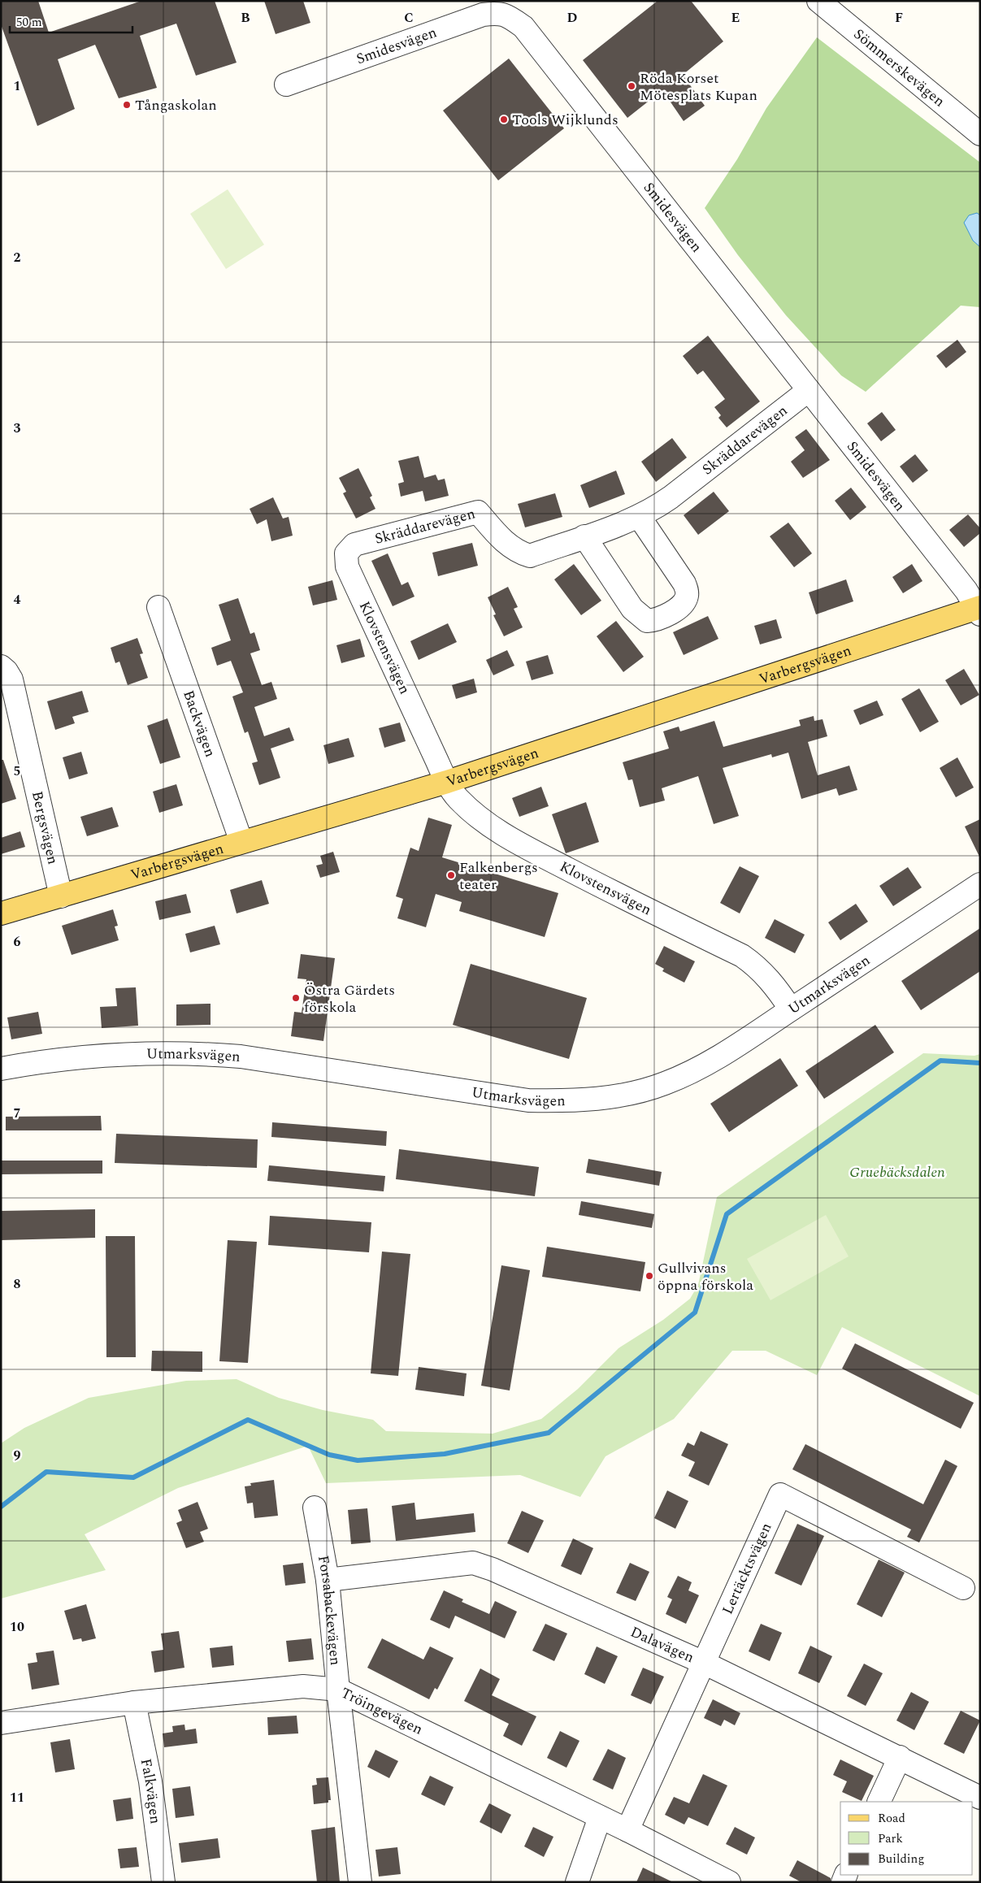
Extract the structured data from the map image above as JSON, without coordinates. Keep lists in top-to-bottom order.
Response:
{
  "streets": {
    "main road": ["Varbergsvägen"],
    "street": [
      "Smidesvägen",
      "Sömmerskevägen",
      "Skräddarevägen",
      "Klovstensvägen",
      "Backvägen",
      "Bergsvägen",
      "Utmarksvägen",
      "Lertäcktsvägen",
      "Forsabackevägen",
      "Dalavägen",
      "Tröingevägen",
      "Falkvägen"
    ]
  },
  "crossings": [
    ["Smidesvägen", "Skräddarevägen"],
    ["Smidesvägen", "Varbergsvägen"],
    ["Skräddarevägen", "Klovstensvägen"],
    ["Klovstensvägen", "Varbergsvägen"],
    ["Klovstensvägen", "Utmarksvägen"],
    ["Varbergsvägen", "Backvägen"],
    ["Varbergsvägen", "Bergsvägen"],
    ["Lertäcktsvägen", "Dalavägen"],
    ["Lertäcktsvägen", "Tröingevägen"],
    ["Forsabackevägen", "Dalavägen"],
    ["Forsabackevägen", "Tröingevägen"],
    ["Tröingevägen", "Falkvägen"]
  ],
  "parks": ["Gruebäcksdalen"],
  "places": [
    "Röda Korset Mötesplats Kupan",
    "Tångaskolan",
    "Tools Wijklunds",
    "Falkenbergs teater",
    "Östra Gärdets förskola",
    "Gullvivans öppna förskola"
  ],
  "legend": ["Road", "Park", "Building"],
  "scale_bar": "50 m",
  "grid": {
    "columns": [
      "B",
      "C",
      "D",
      "E",
      "F"
    ],
    "rows": [
      "1",
      "2",
      "3",
      "4",
      "5",
      "6",
      "7",
      "8",
      "9",
      "10",
      "11"
    ]
  }
}
